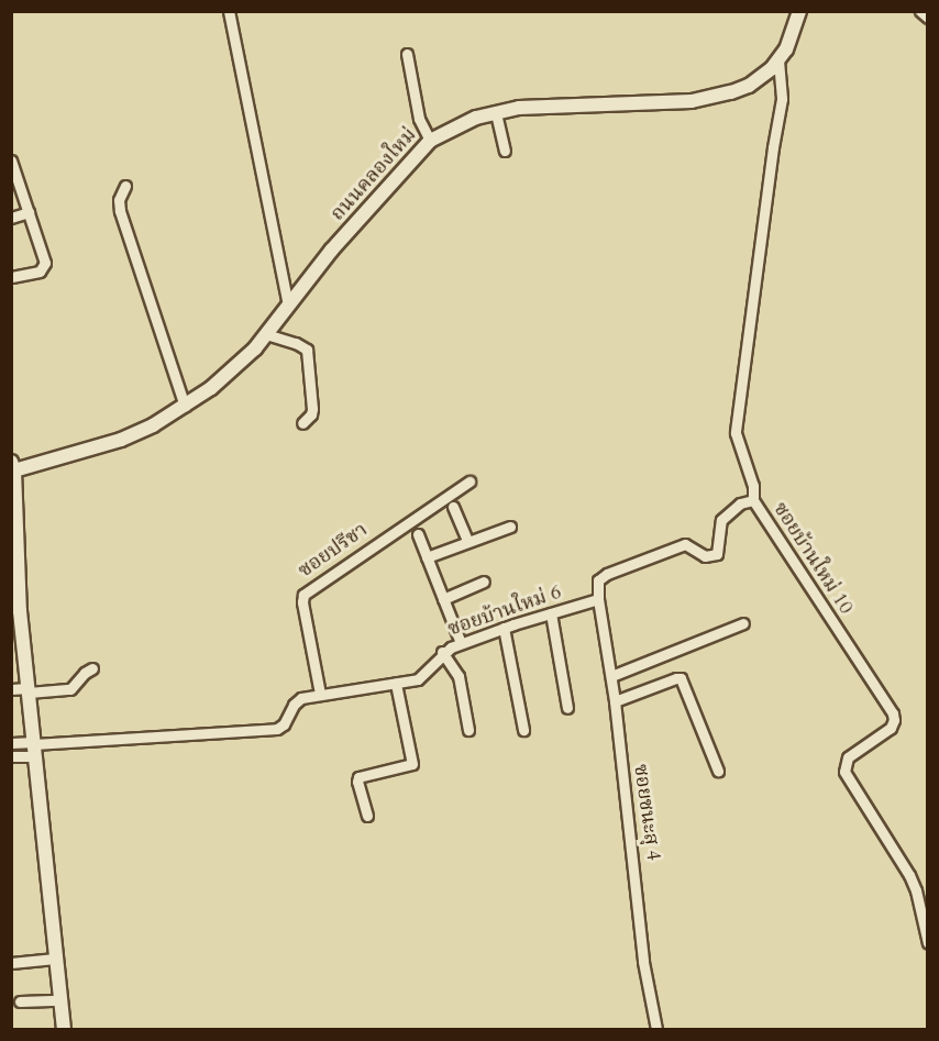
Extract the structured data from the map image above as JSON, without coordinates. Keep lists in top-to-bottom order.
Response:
{
  "streets": {
    "street": [
      "ถนนคลองใหม่",
      "ซอยปรีชา",
      "ซอยบ้านใหม่ 10",
      "ซอยบ้านใหม่ 6",
      "ซอยชนะสุ 4"
    ]
  },
  "crossings": [
    ["ถนนคลองใหม่", "ซอยบ้านใหม่ 10"],
    ["ซอยปรีชา", "ซอยบ้านใหม่ 6"],
    ["ซอยบ้านใหม่ 6", "ซอยชนะสุ 4"]
  ]
}
